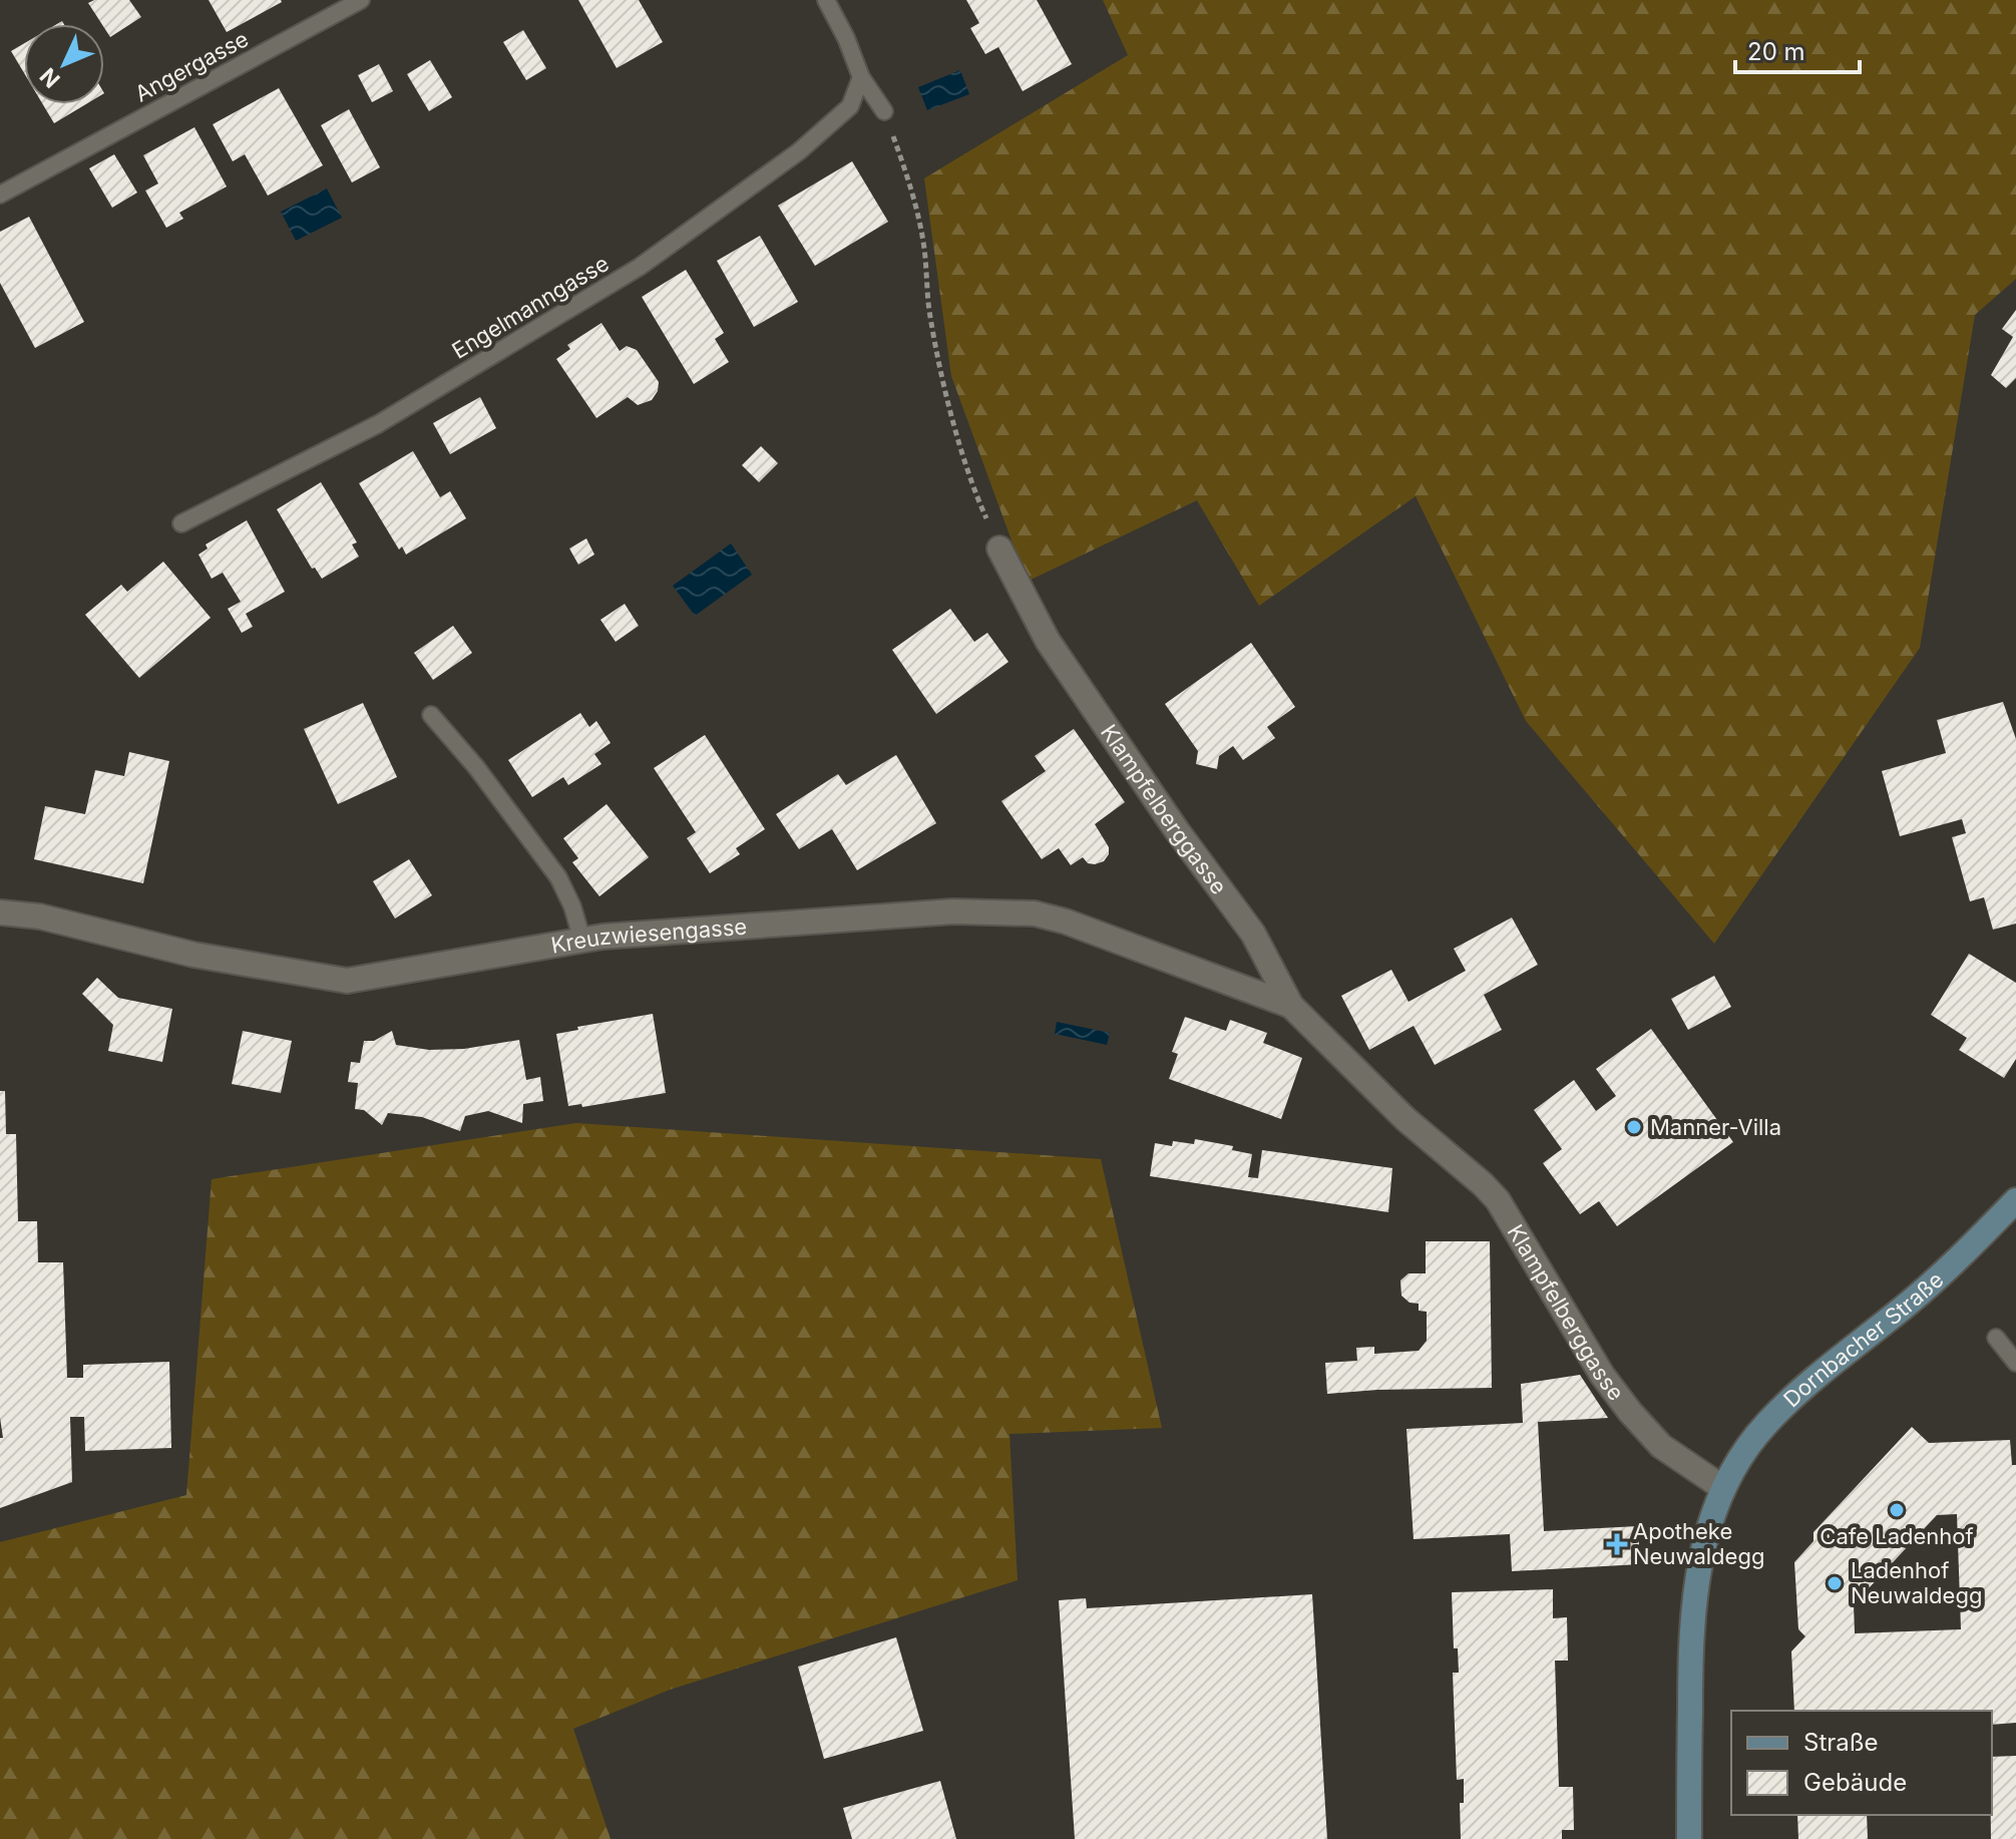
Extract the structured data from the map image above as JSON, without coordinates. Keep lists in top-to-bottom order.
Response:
{
  "streets": {
    "main road": ["Dornbacher Straße"],
    "street": ["Klampfelberggasse", "Kreuzwiesengasse"],
    "lane": ["Angergasse", "Engelmanngasse"]
  },
  "crossings": [
    ["Klampfelberggasse", "Kreuzwiesengasse"],
    ["Klampfelberggasse", "Dornbacher Straße"]
  ],
  "places": {
    "other": ["Manner-Villa", "Cafe Ladenhof", "Ladenhof Neuwaldegg"],
    "health": ["Apotheke Neuwaldegg"]
  },
  "legend": ["Straße", "Gebäude"],
  "scale_bar": "20 m",
  "north": "bottom left"
}
